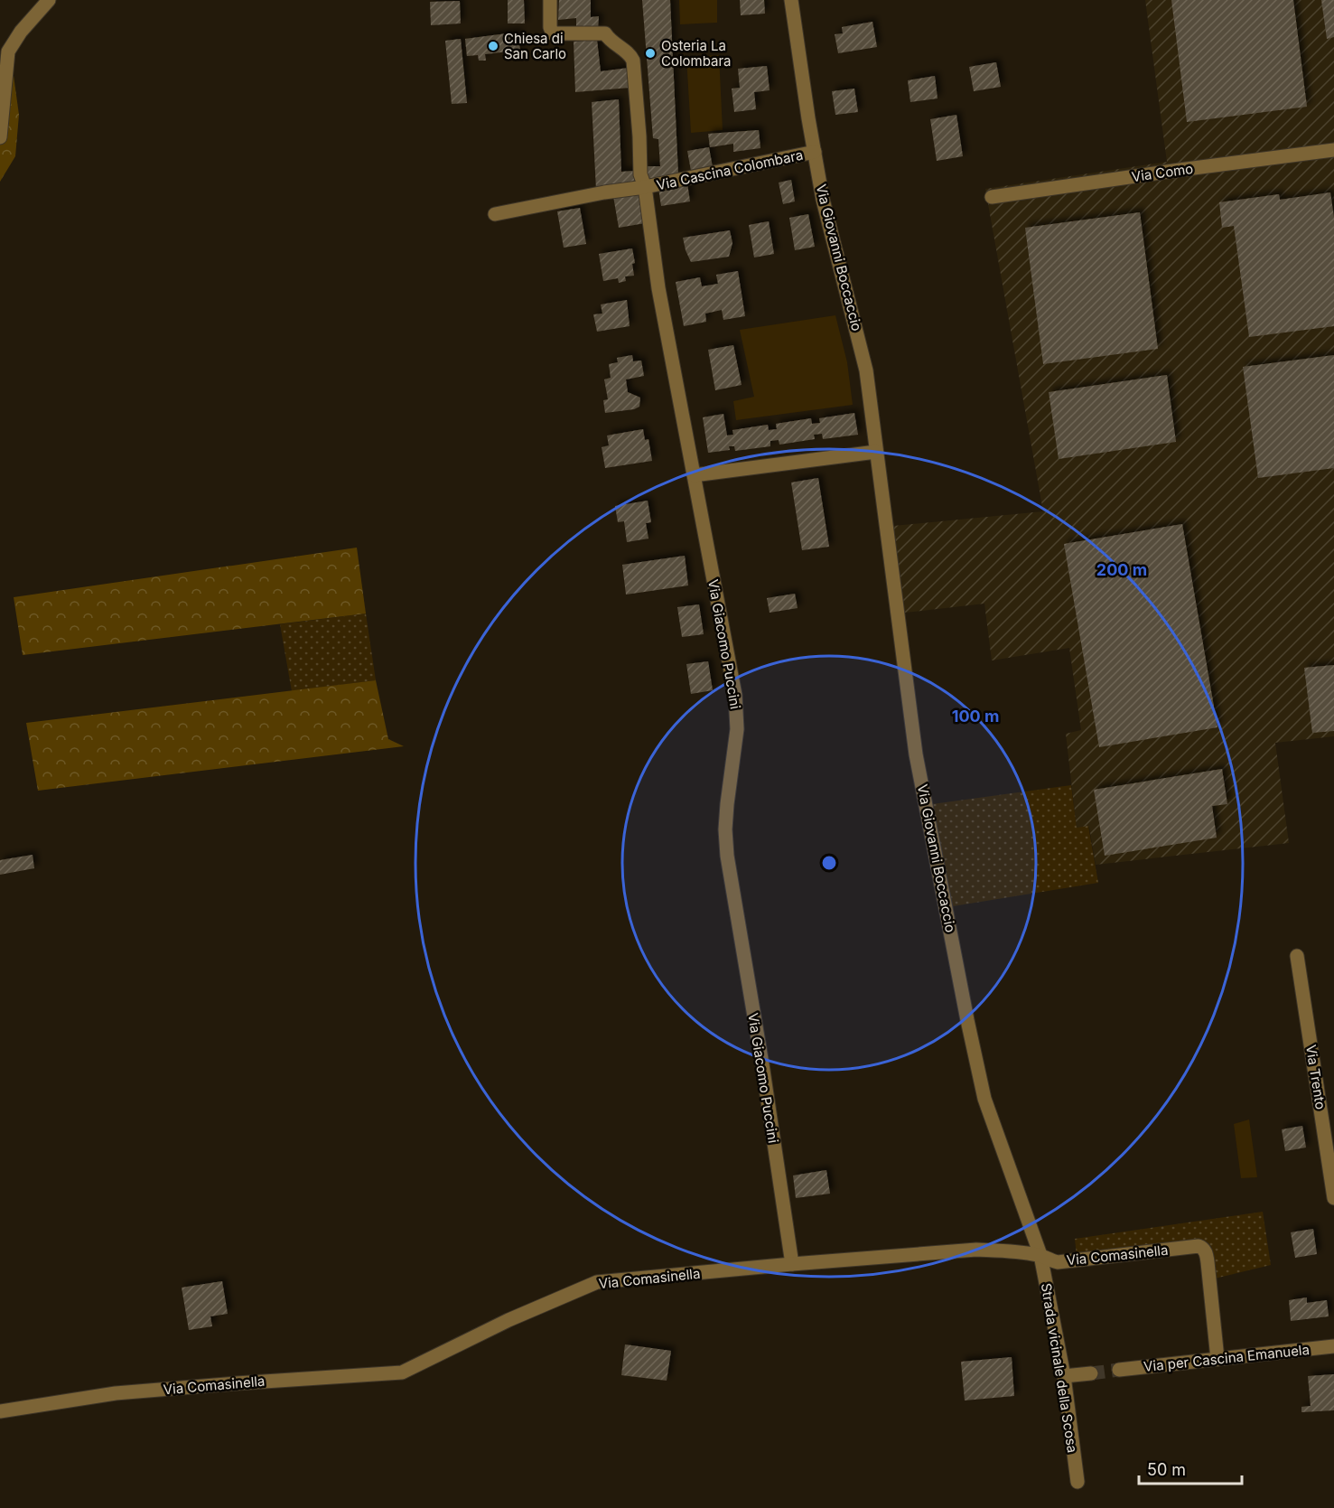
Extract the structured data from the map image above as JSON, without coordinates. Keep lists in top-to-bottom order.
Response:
{
  "streets": {
    "street": [
      "Via Cascina Colombara",
      "Via Como",
      "Via Giovanni Boccaccio",
      "Via Giacomo Puccini",
      "Via Trento",
      "Via Comasinella",
      "Via per Cascina Emanuela",
      "Strada vicinale della Scosa"
    ]
  },
  "crossings": [
    ["Via Cascina Colombara", "Via Giovanni Boccaccio"],
    ["Via Cascina Colombara", "Via Giacomo Puccini"],
    ["Via Giovanni Boccaccio", "Via Comasinella"],
    ["Via Giovanni Boccaccio", "Strada vicinale della Scosa"],
    ["Via Giacomo Puccini", "Via Comasinella"],
    ["Via Comasinella", "Via per Cascina Emanuela"],
    ["Via Comasinella", "Strada vicinale della Scosa"]
  ],
  "places": ["Chiesa di San Carlo", "Osteria La Colombara"],
  "scale_bar": "50 m",
  "rings": ["200 m", "100 m"]
}
